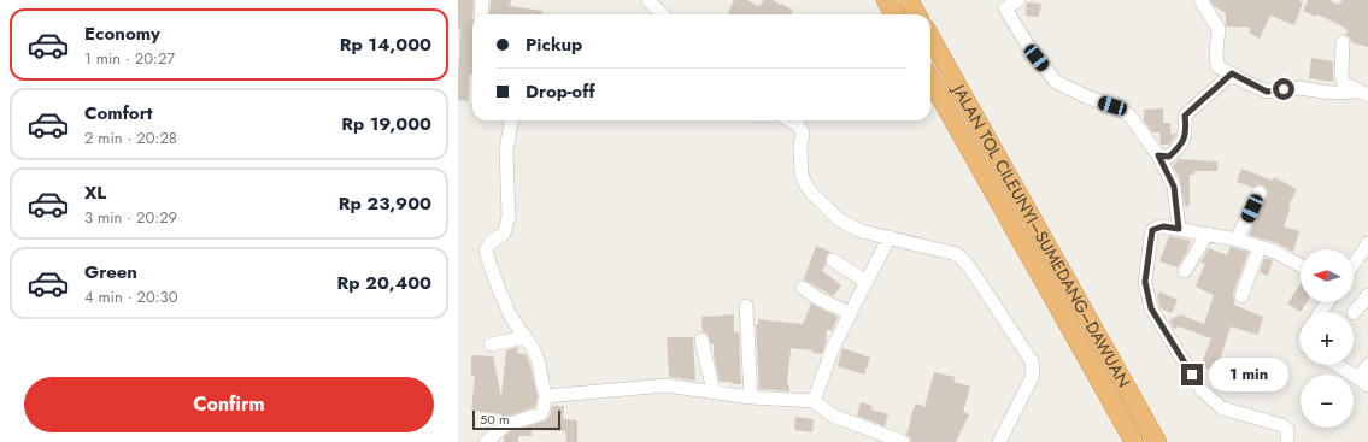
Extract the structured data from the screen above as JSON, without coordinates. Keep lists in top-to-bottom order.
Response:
{
  "streets": {
    "highway": ["JALAN TOL CILEUNYI–SUMEDANG–DAWUAN"]
  },
  "scale_bar": "50 m",
  "north": "left",
  "page": {
    "list": [
      {
        "name": "Economy",
        "note": "1 min · 20:27",
        "value": "Rp 14,000"
      },
      {
        "name": "Comfort",
        "note": "2 min · 20:28",
        "value": "Rp 19,000"
      },
      {
        "name": "XL",
        "note": "3 min · 20:29",
        "value": "Rp 23,900"
      },
      {
        "name": "Green",
        "note": "4 min · 20:30",
        "value": "Rp 20,400"
      }
    ],
    "banner": ["Pickup", "Drop-off"],
    "map_buttons": ["+", "−"],
    "bubble": "1 min",
    "buttons": "Confirm",
    "scale": "50 m"
  }
}
